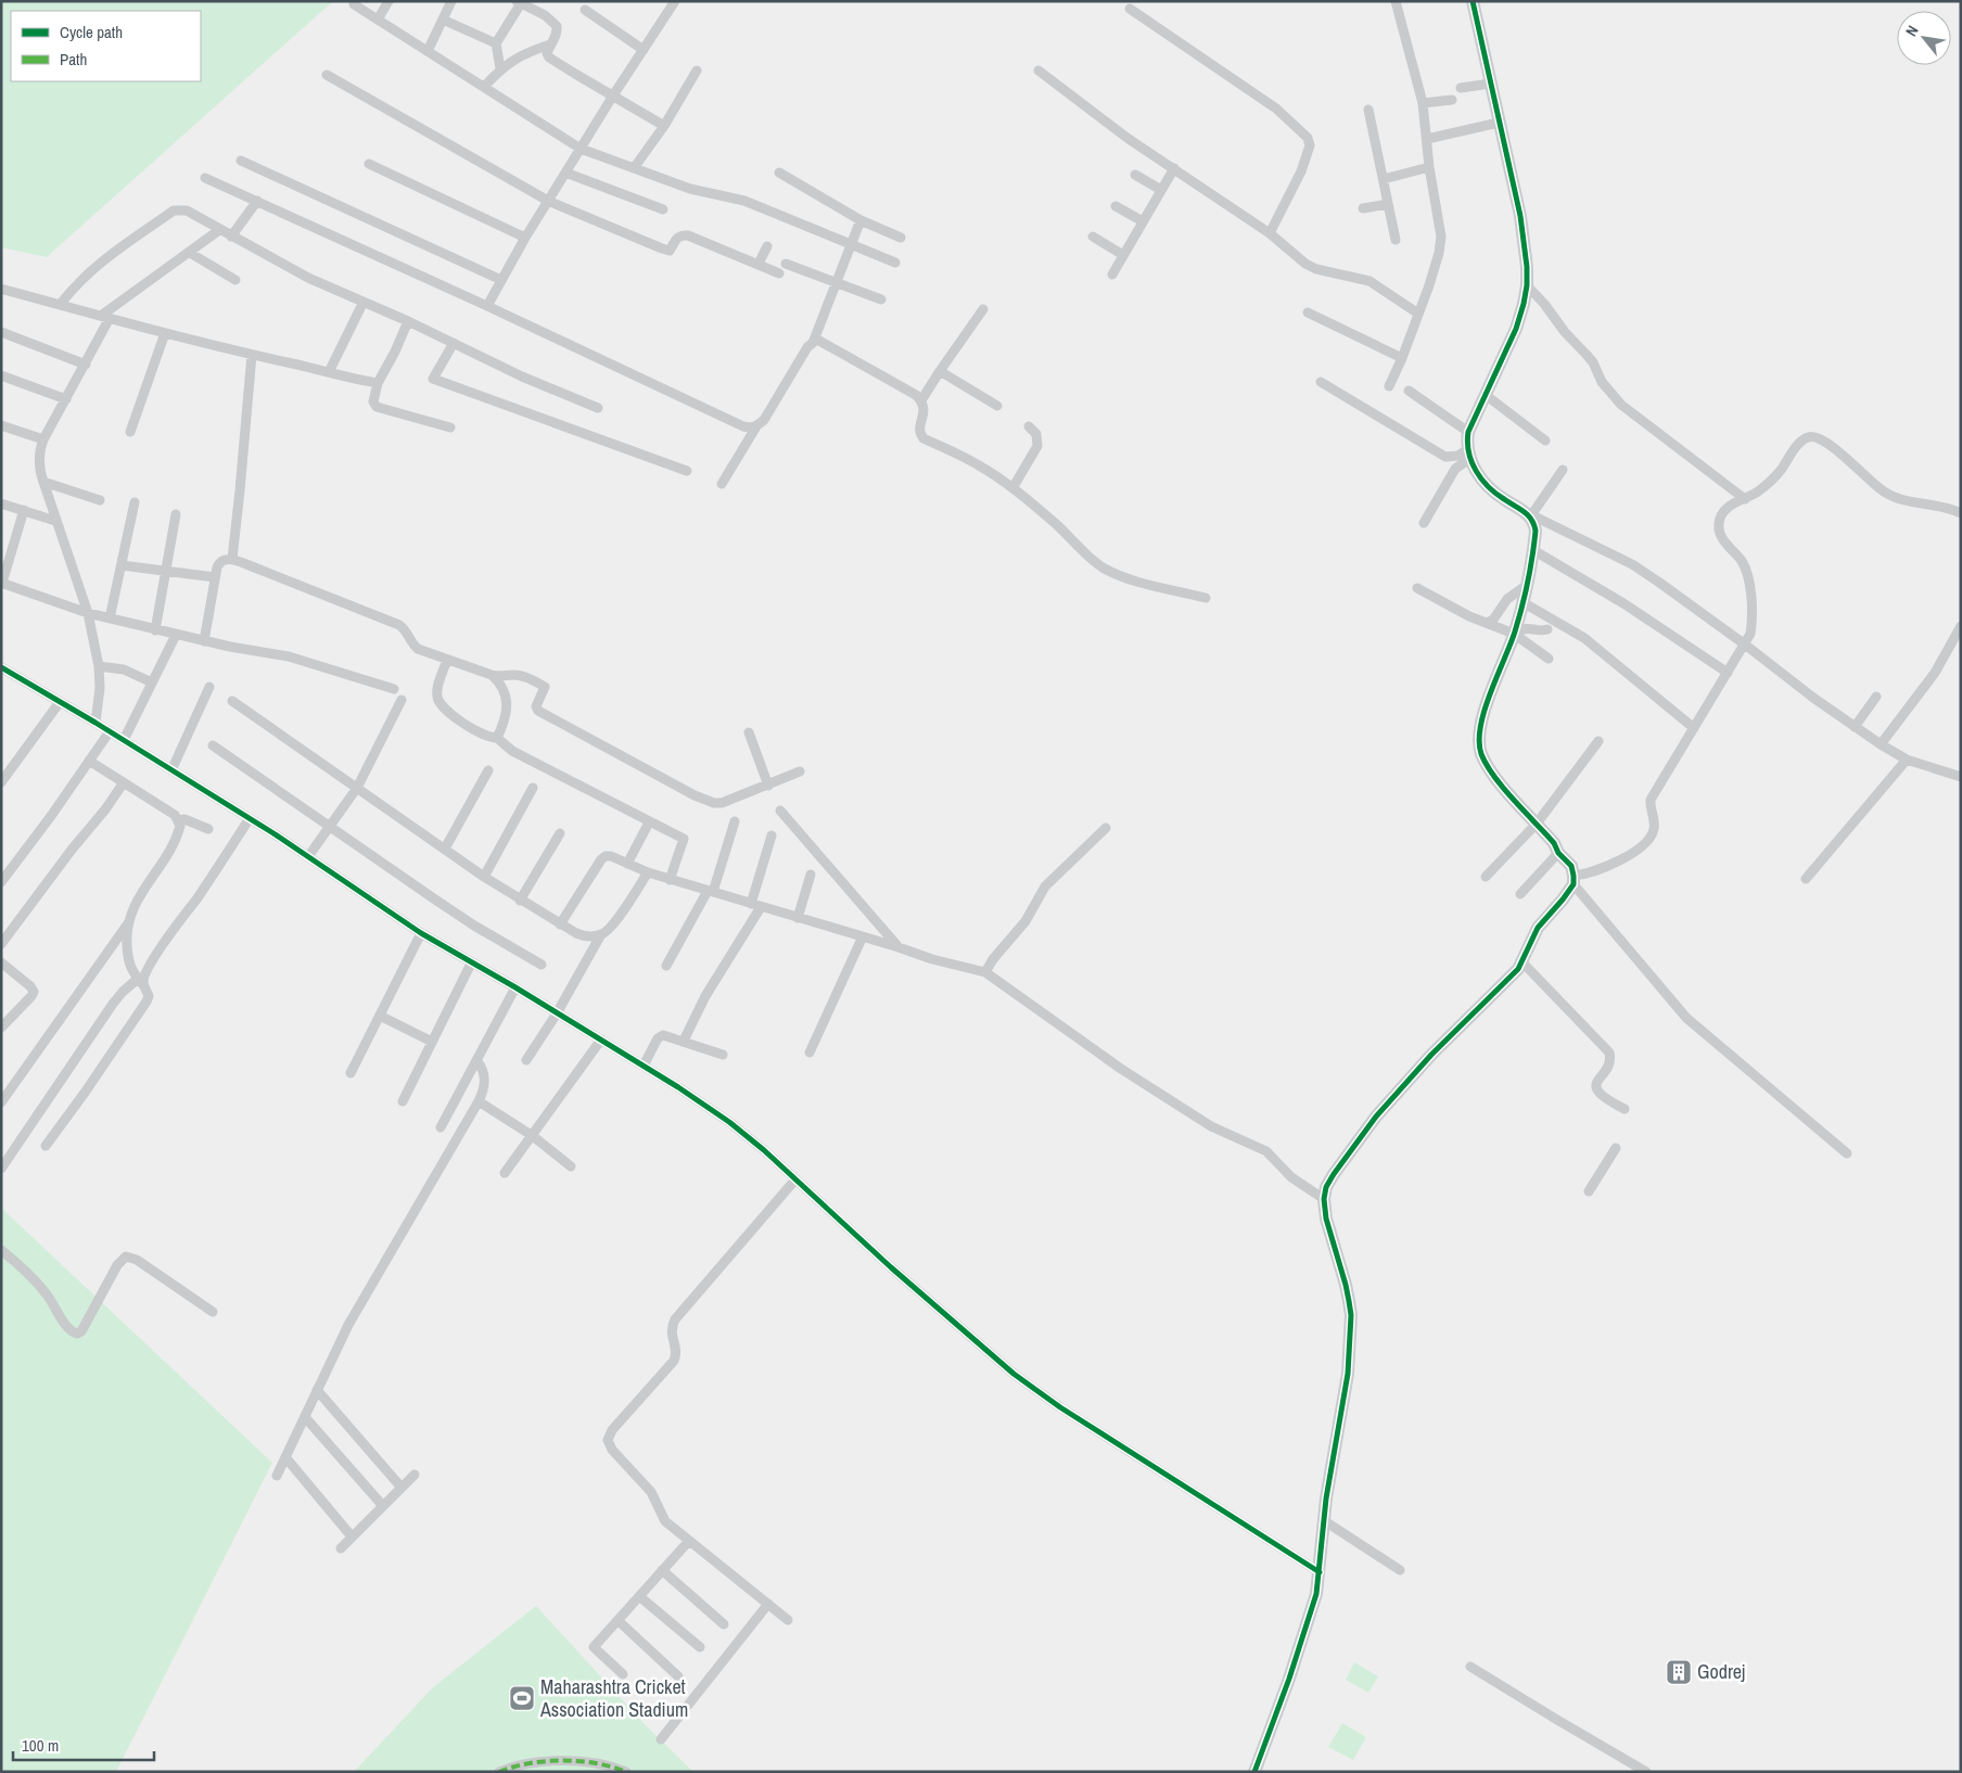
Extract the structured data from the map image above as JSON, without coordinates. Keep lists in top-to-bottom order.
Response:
{
  "places": {
    "building": ["Godrej"],
    "sports": ["Maharashtra Cricket Association Stadium"]
  },
  "legend": ["Cycle path", "Path"],
  "scale_bar": "100 m",
  "north": "top left"
}
